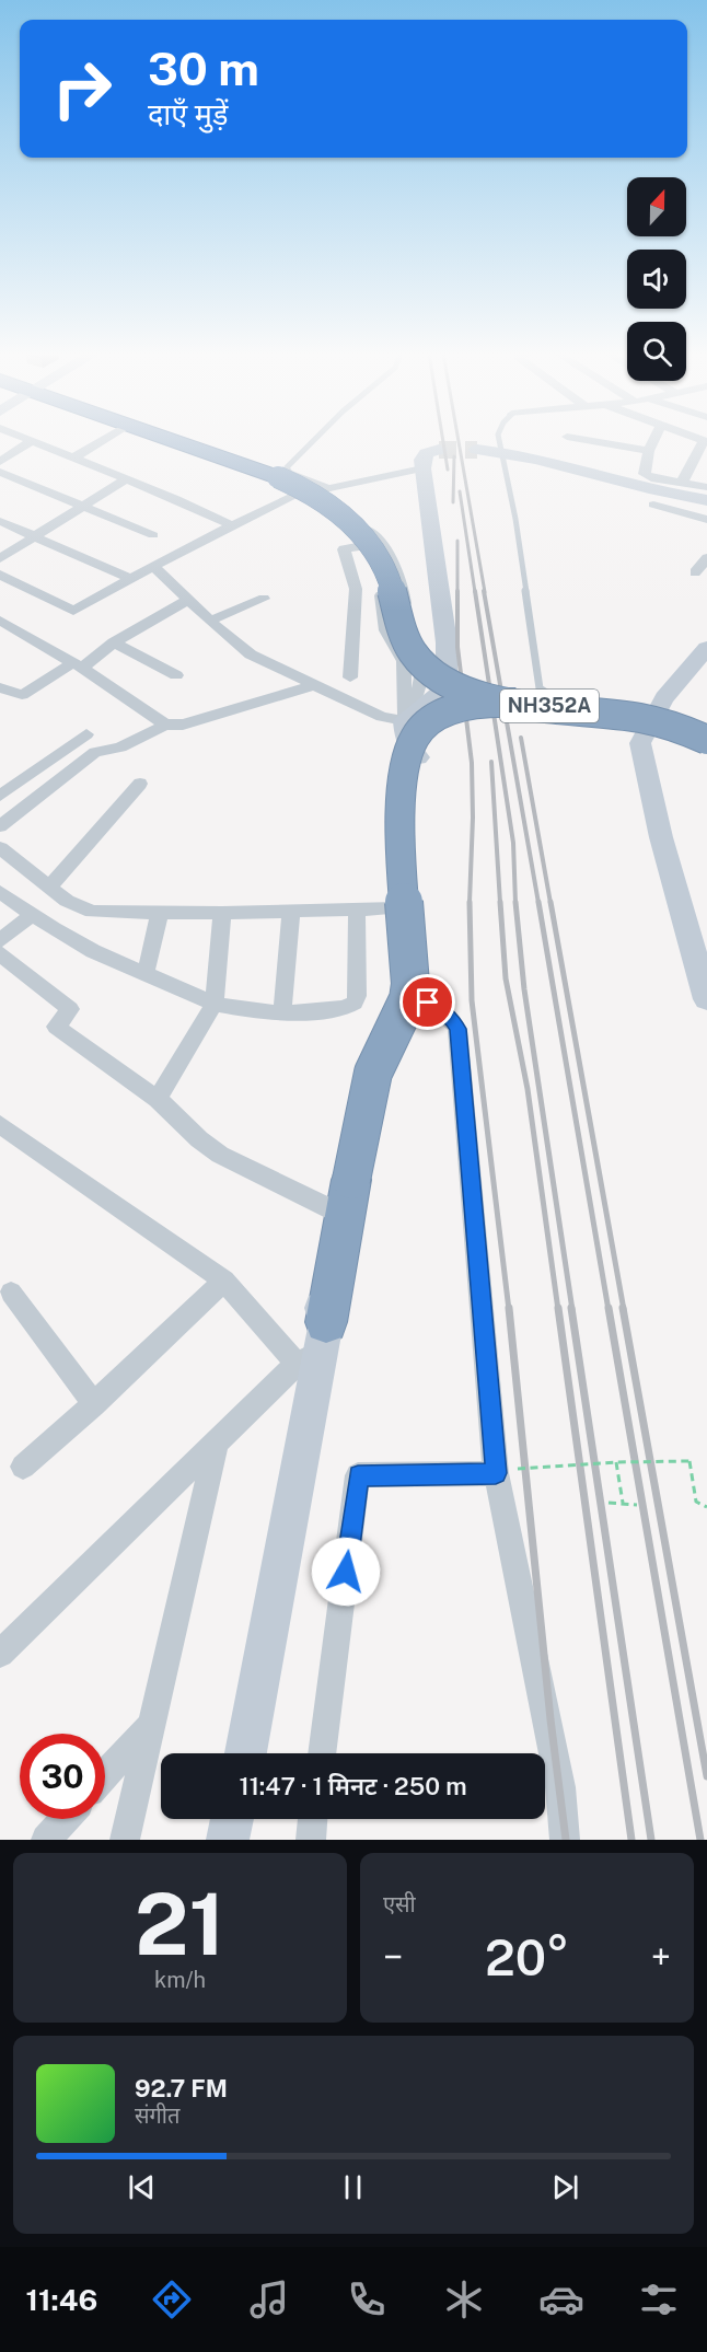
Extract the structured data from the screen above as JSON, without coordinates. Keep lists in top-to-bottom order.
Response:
{
  "streets": {
    "highway": ["NH352A"]
  },
  "north": "top",
  "page": {
    "turn": ["30 m", "दाएँ मुड़ें"],
    "limit": "30",
    "trip": "11:47 · 1 मिनट · 250 m",
    "tile": [
      ["21", "km/h"],
      "एसी"
    ],
    "heat": ["−", "20°", "+"],
    "song": ["92.7 FM", "संगीत"],
    "tabs": "11:46"
  }
}
